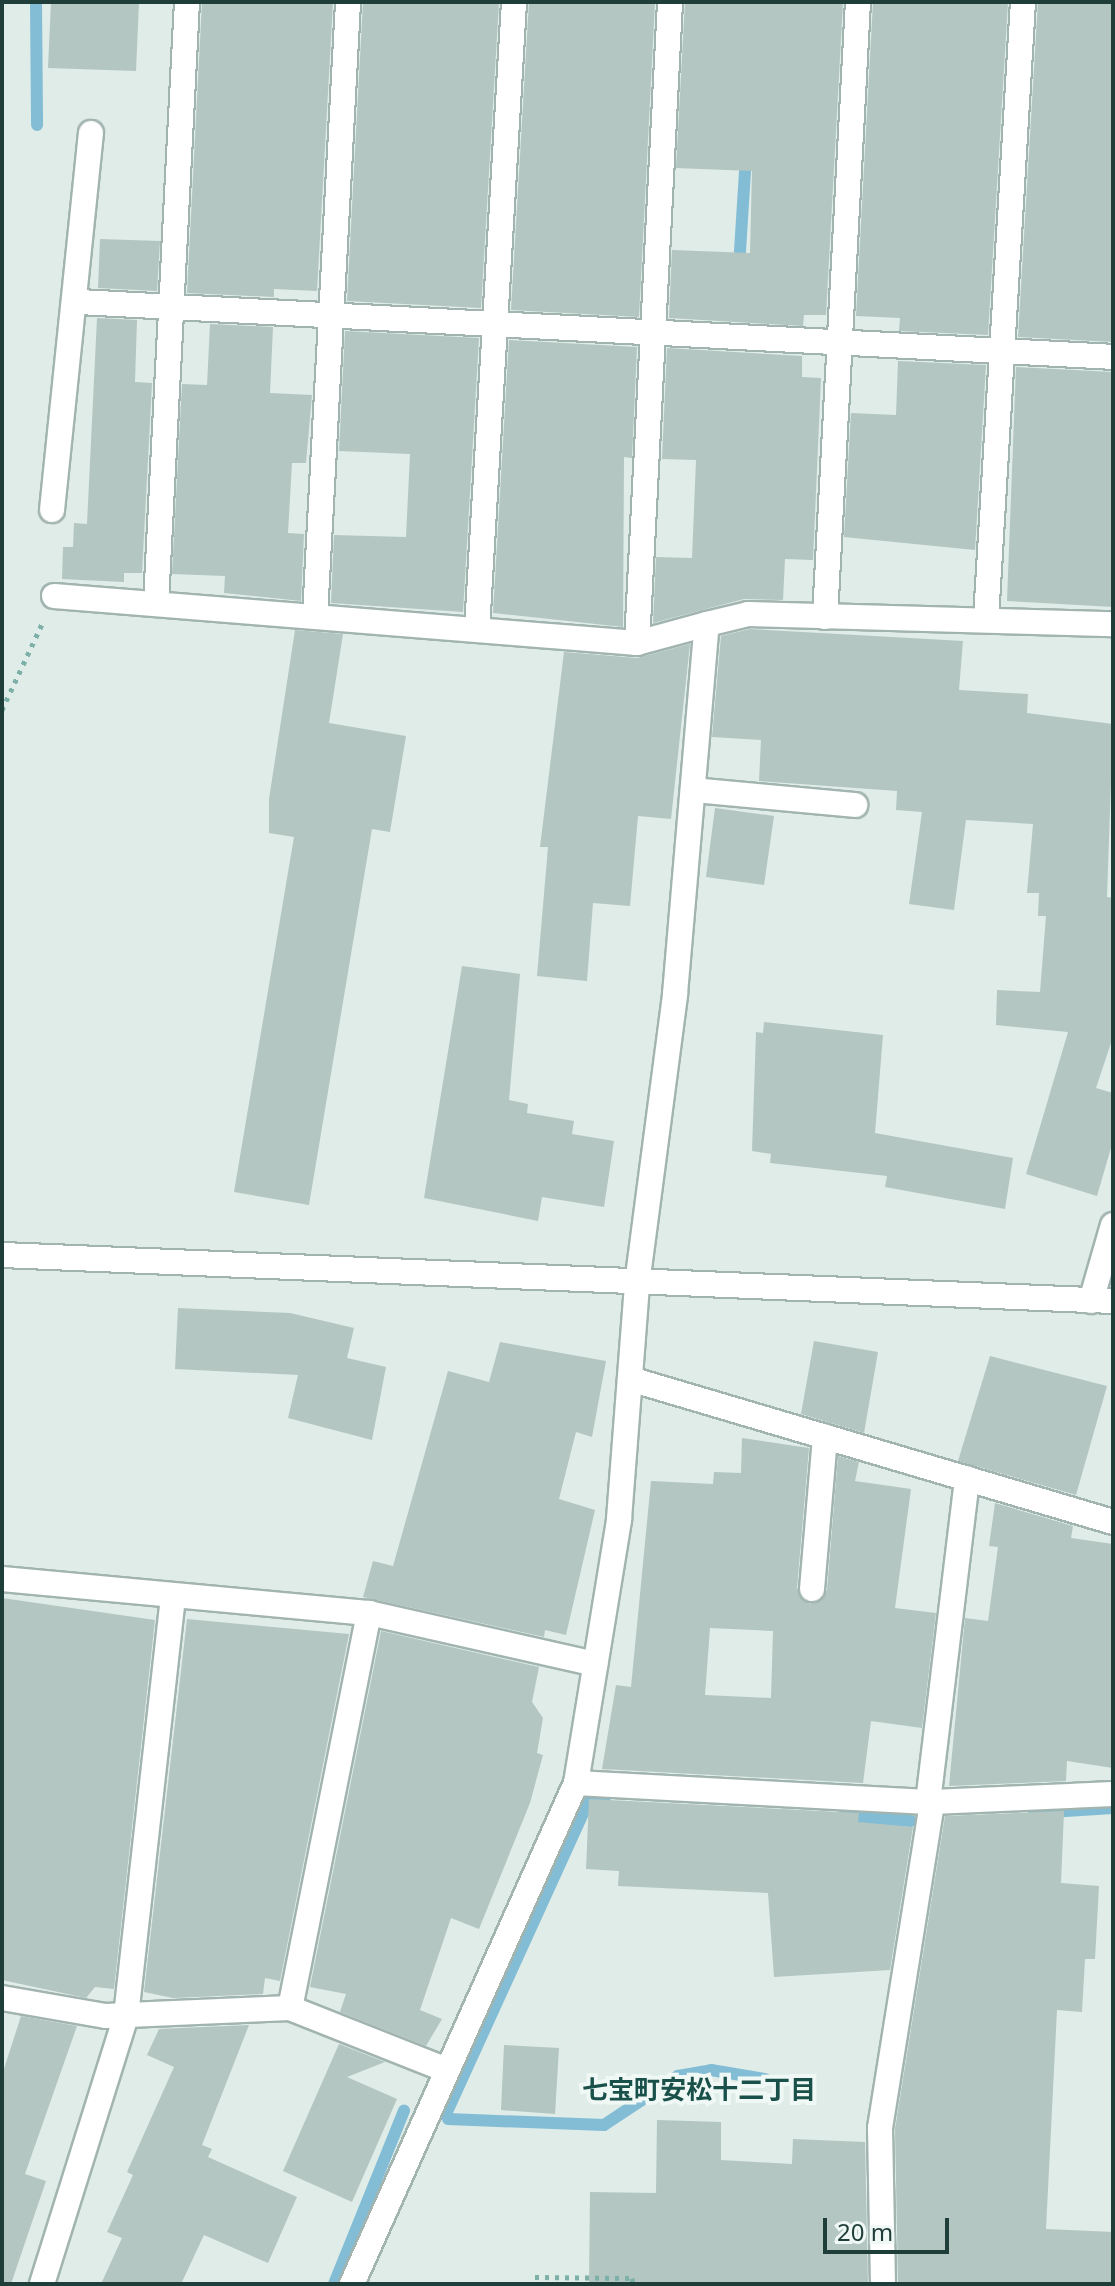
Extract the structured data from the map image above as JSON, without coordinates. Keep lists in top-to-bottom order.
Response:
{
  "districts": ["七宝町安松十二丁目"],
  "scale_bar": "20 m"
}
